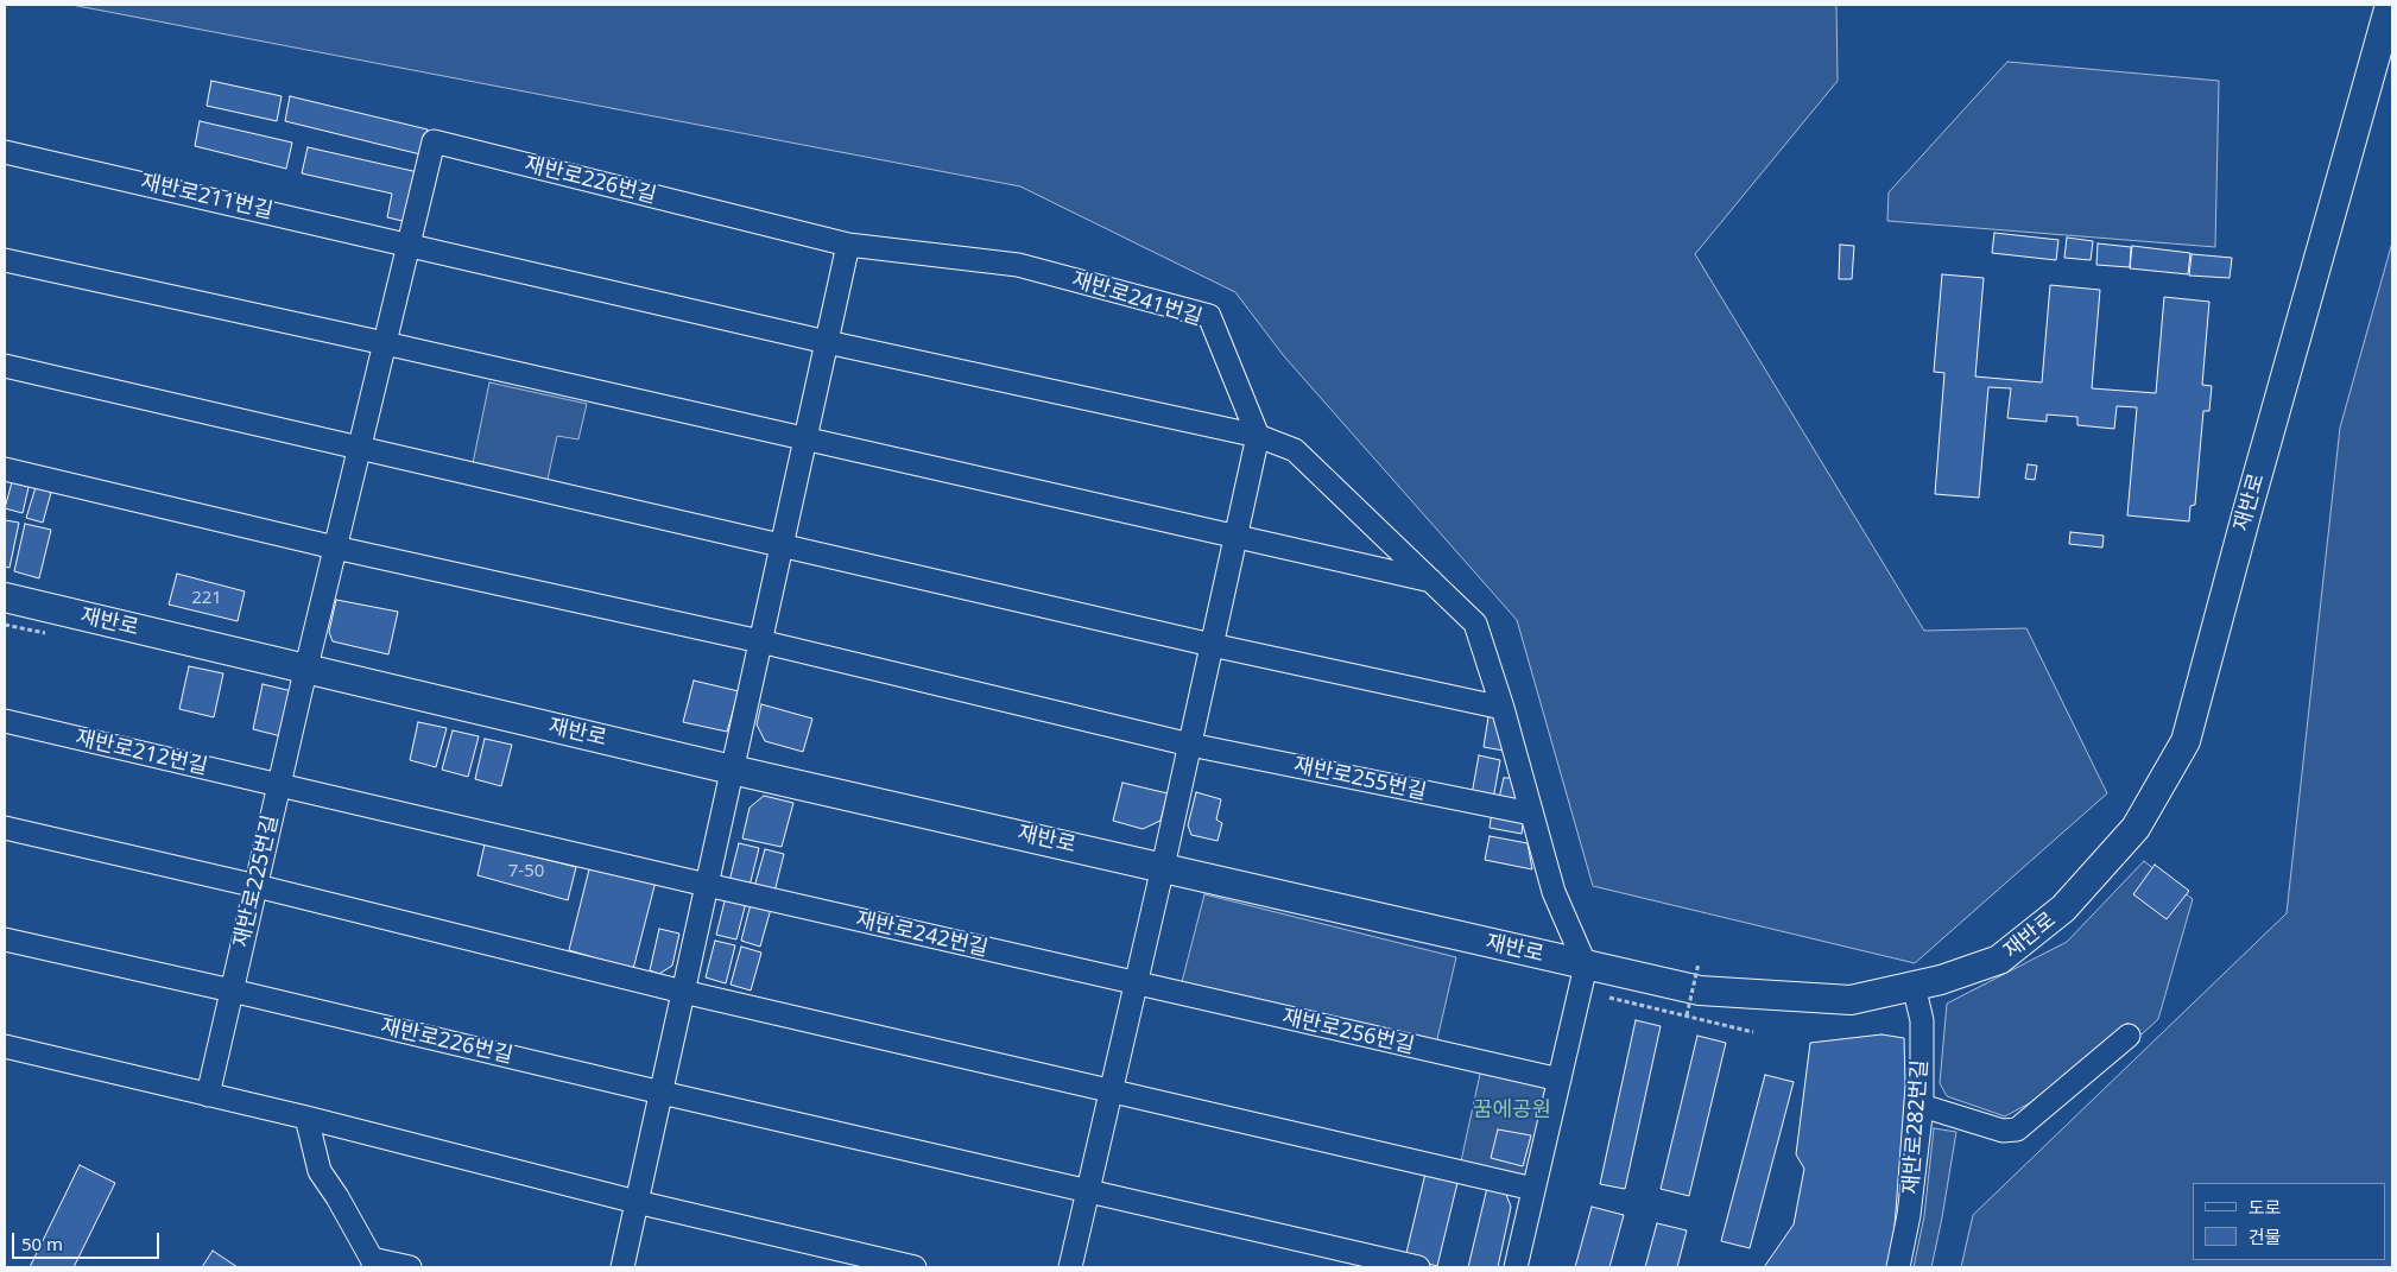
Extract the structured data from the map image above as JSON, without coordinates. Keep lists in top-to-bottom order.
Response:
{
  "streets": {
    "main road": ["재반로"],
    "street": [
      "재반로226번길",
      "재반로211번길",
      "재반로241번길",
      "재반로212번길",
      "재반로255번길",
      "재반로225번길",
      "재반로242번길",
      "재반로256번길",
      "재반로282번길"
    ]
  },
  "crossings": [
    ["재반로226번길", "재반로211번길"],
    ["재반로226번길", "재반로241번길"],
    ["재반로226번길", "재반로"],
    ["재반로226번길", "재반로225번길"],
    ["재반로", "재반로225번길"],
    ["재반로", "재반로282번길"],
    ["재반로212번길", "재반로225번길"],
    ["재반로242번길", "재반로256번길"]
  ],
  "parks": ["꿈에공원"],
  "house_numbers": ["221", "7-50"],
  "legend": ["도로", "건물"],
  "scale_bar": "50 m"
}
